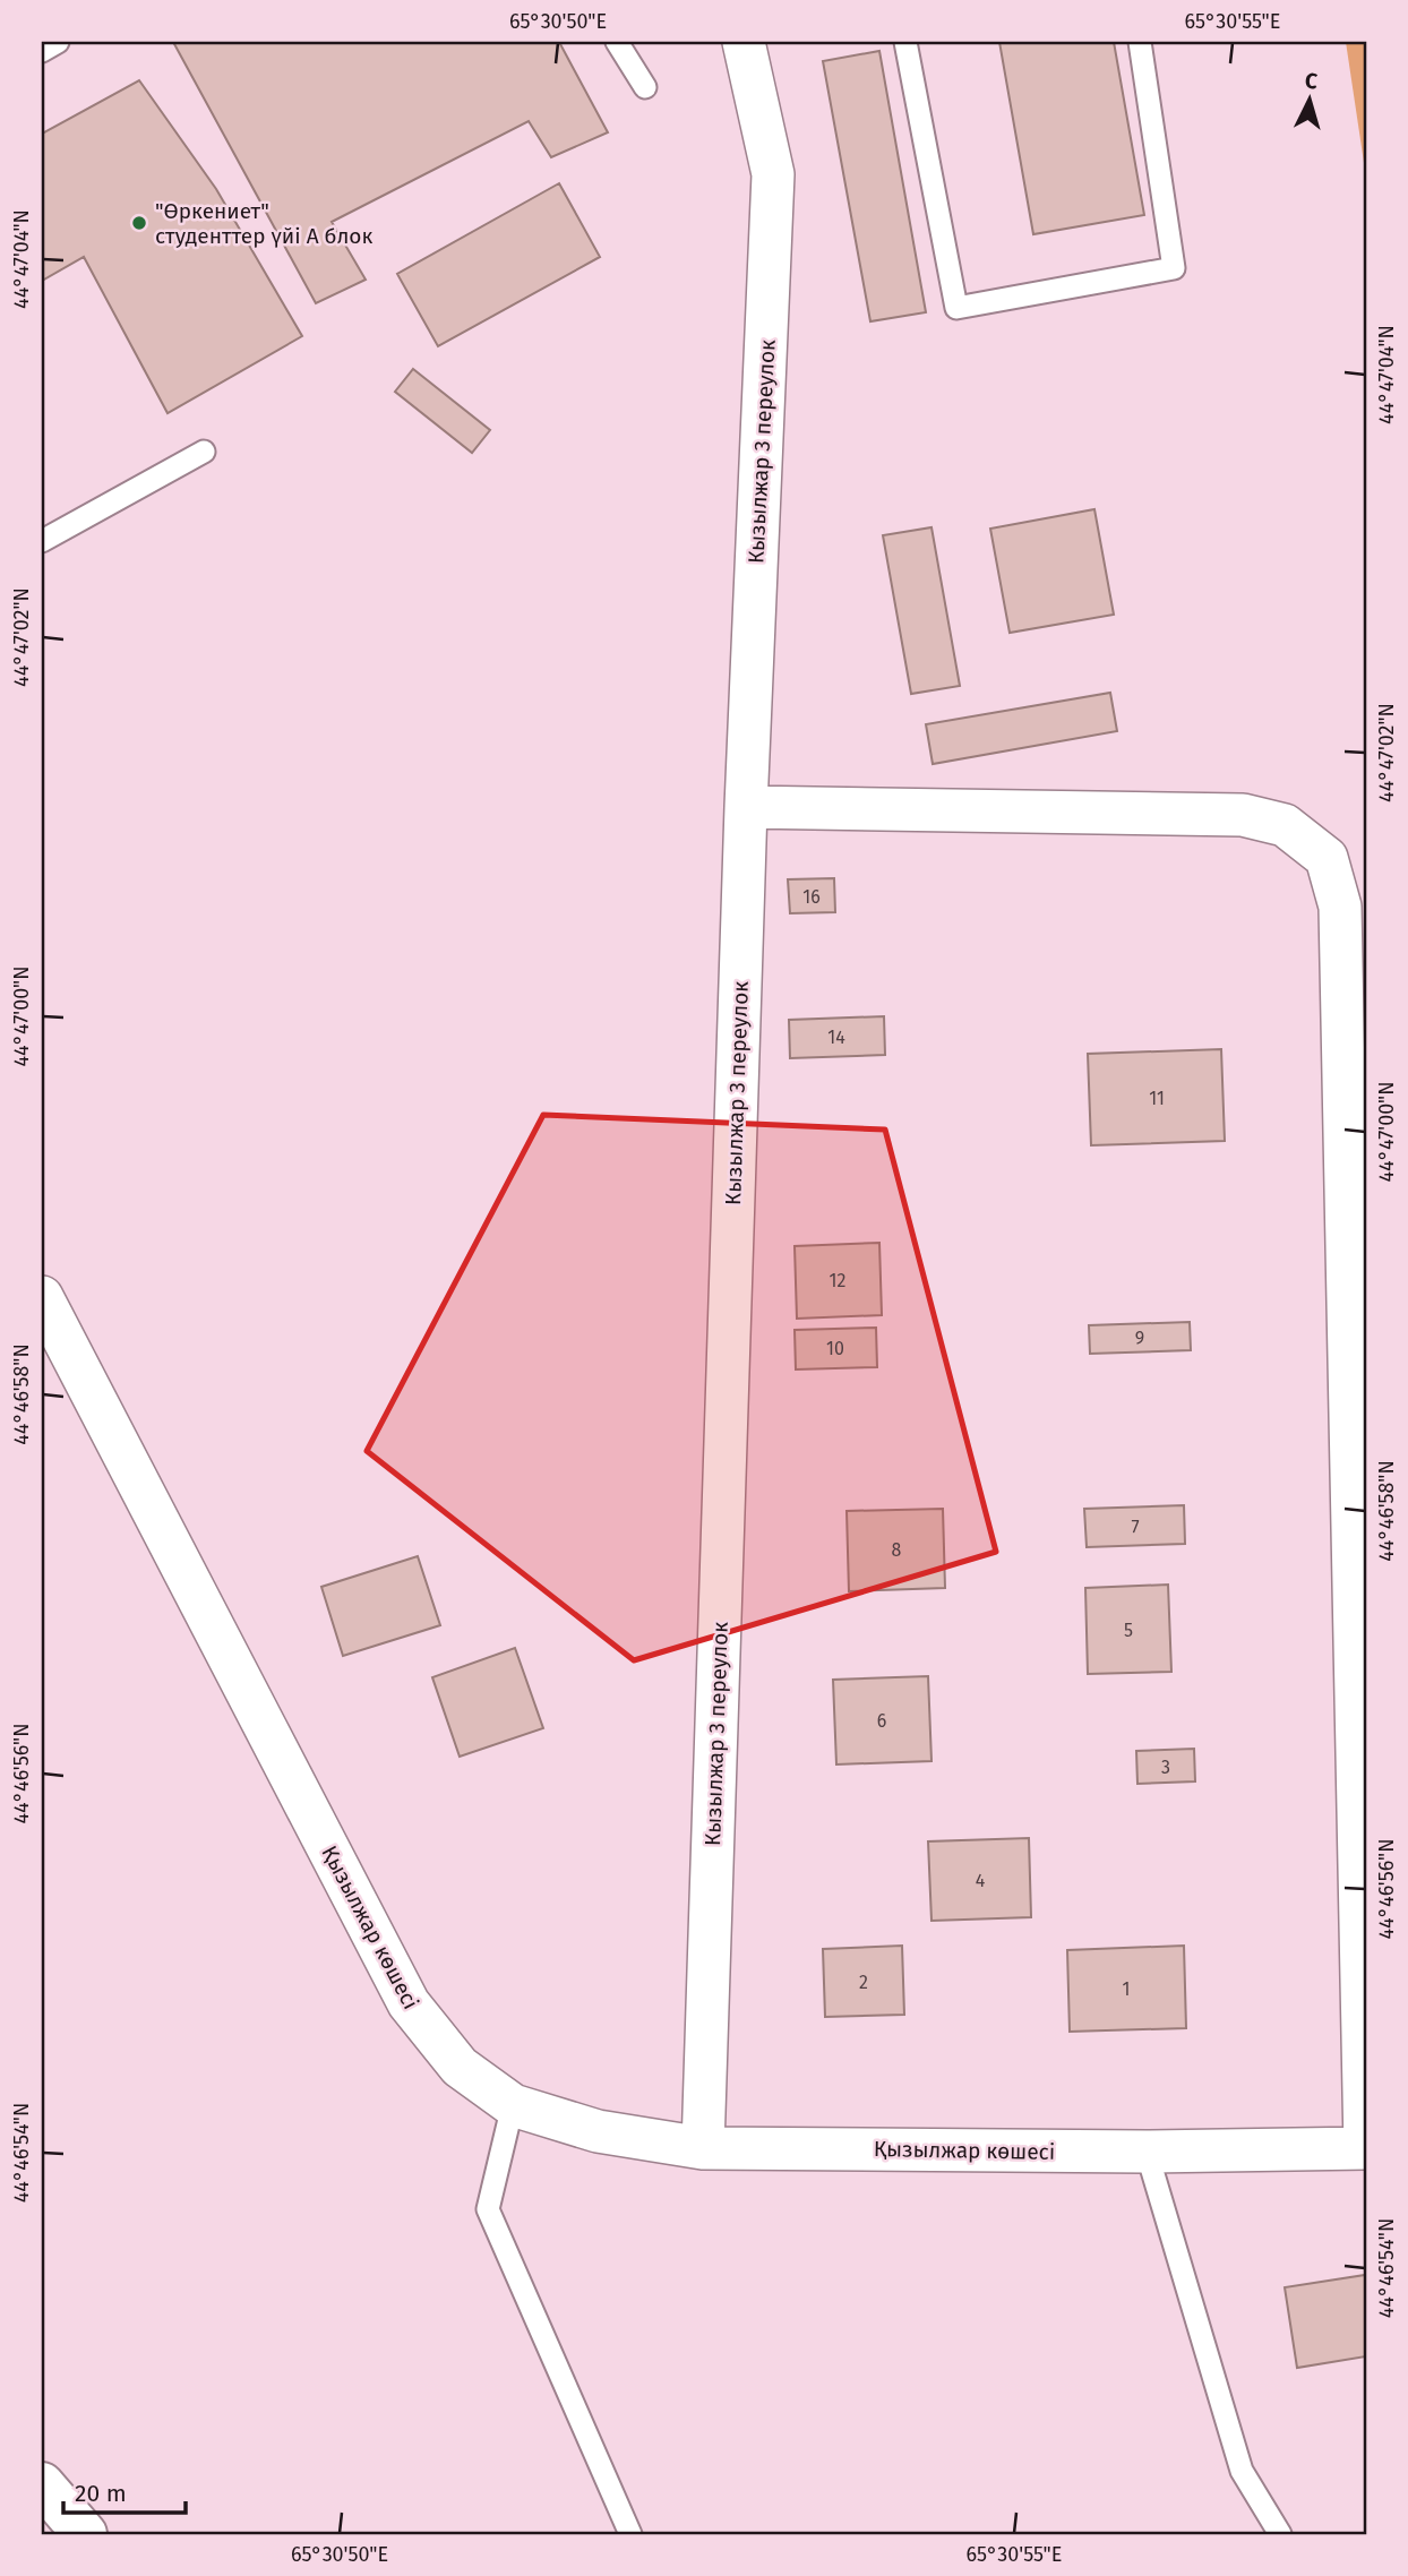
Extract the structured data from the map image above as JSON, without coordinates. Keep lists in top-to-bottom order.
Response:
{
  "streets": {
    "street": ["Кызылжар 3 переулок", "Қызылжар көшесі"]
  },
  "crossings": [
    ["Кызылжар 3 переулок", "Қызылжар көшесі"]
  ],
  "places": ["\"Өркениет\" студенттер үйі А блок"],
  "house_numbers": [
    "16",
    "14",
    "11",
    "12",
    "9",
    "10",
    "7",
    "8",
    "5",
    "6",
    "3",
    "4",
    "2",
    "1"
  ],
  "scale_bar": "20 m",
  "north": "top",
  "coordinates": [
    "65°30'50\"E",
    "65°30'55\"E",
    "44°47'04\"N",
    "44°47'02\"N",
    "44°47'00\"N",
    "44°46'58\"N",
    "44°46'56\"N",
    "44°46'54\"N"
  ]
}
